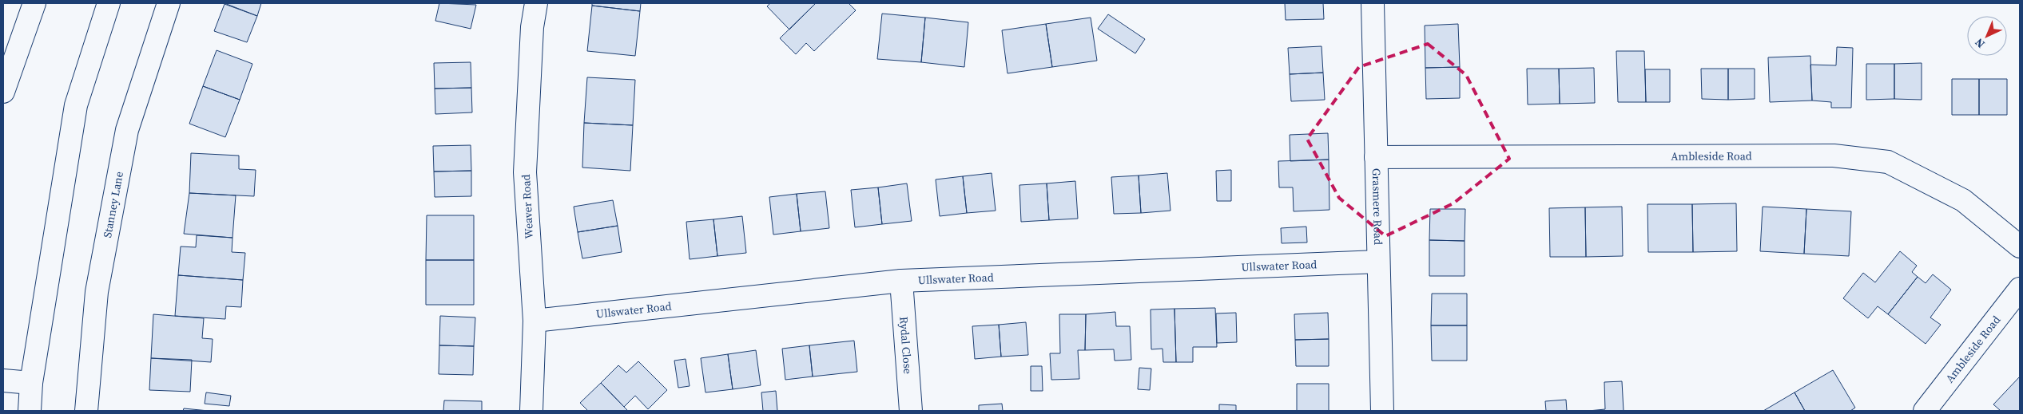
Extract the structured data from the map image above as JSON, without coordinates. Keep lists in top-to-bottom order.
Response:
{
  "streets": {
    "street": [
      "Ambleside Road",
      "Stanney Lane",
      "Weaver Road",
      "Grasmere Road",
      "Ullswater Road",
      "Rydal Close"
    ]
  },
  "crossings": [
    ["Ambleside Road", "Grasmere Road"],
    ["Weaver Road", "Ullswater Road"],
    ["Grasmere Road", "Ullswater Road"],
    ["Ullswater Road", "Rydal Close"]
  ],
  "north": "bottom left"
}
